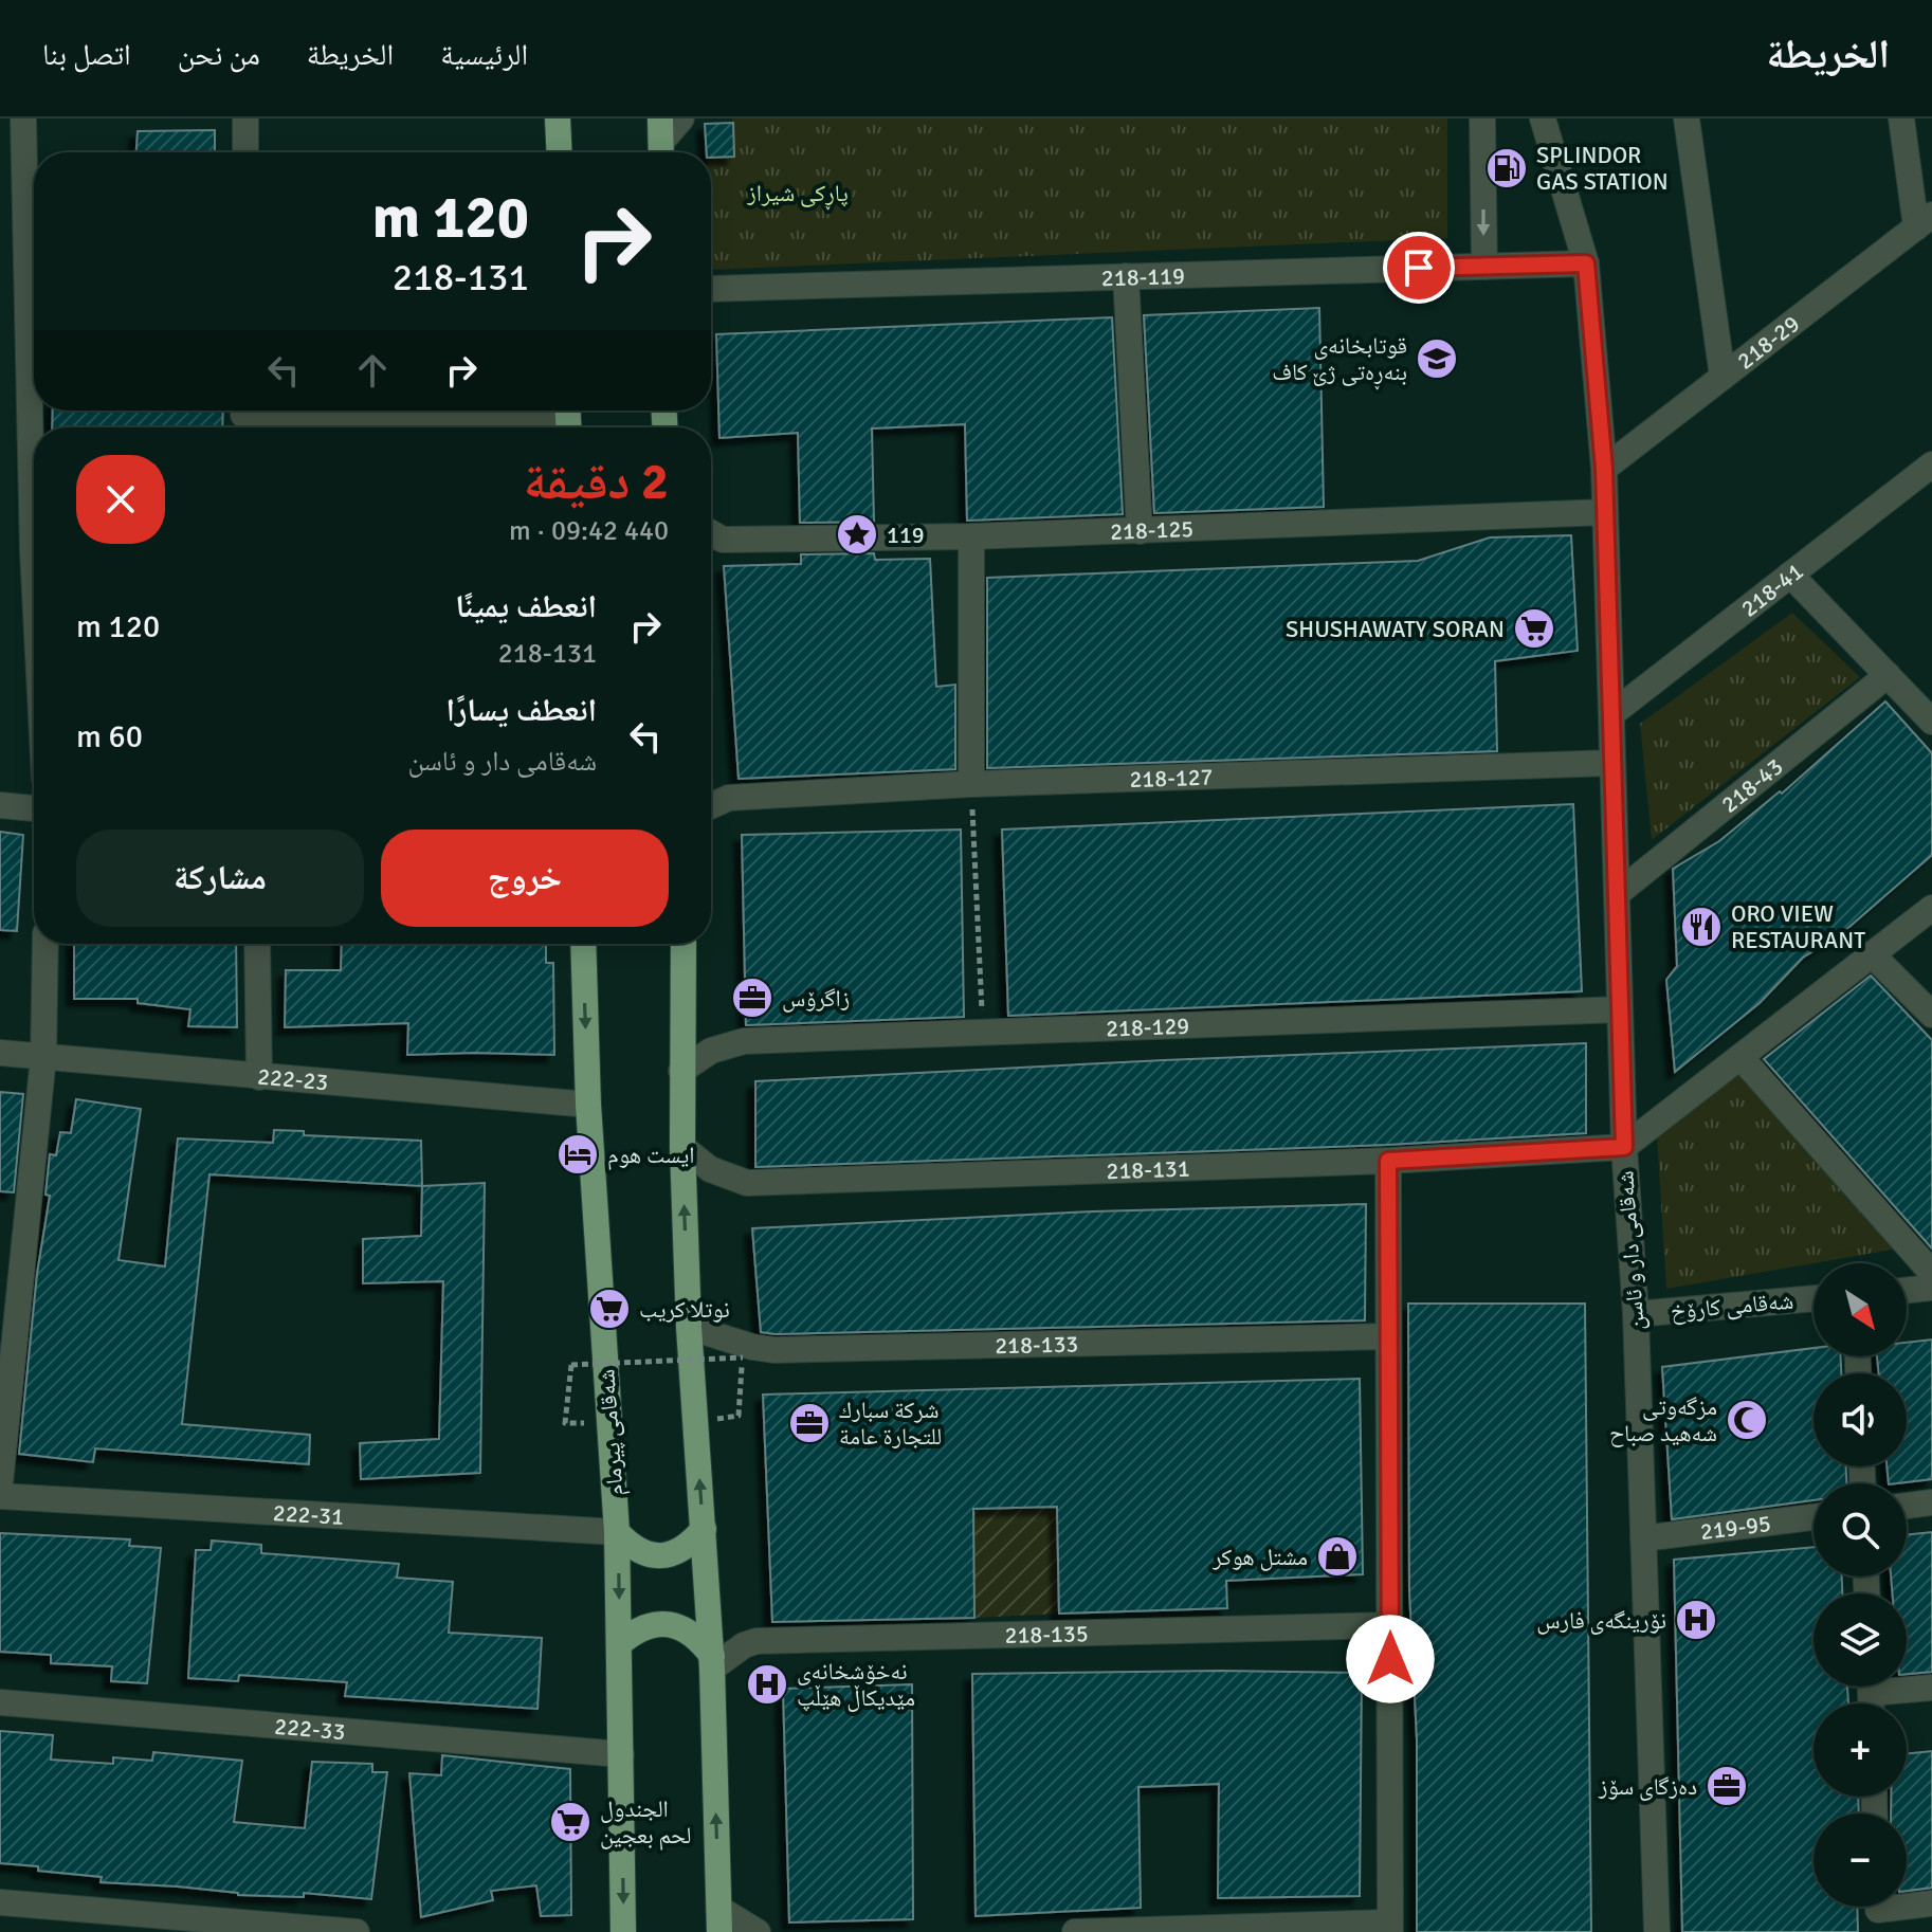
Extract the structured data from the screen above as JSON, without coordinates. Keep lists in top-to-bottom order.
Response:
{
  "streets": {
    "highway": ["شەقامی پیرمام"],
    "street": [
      "218-119",
      "218-29",
      "218-125",
      "218-41",
      "218-127",
      "218-43",
      "218-129",
      "222-23",
      "218-131",
      "شەقامی دار و ئاسن",
      "شەقامی کارۆخ",
      "218-133",
      "222-31",
      "219-95",
      "218-135",
      "222-33"
    ]
  },
  "crossings": [
    ["218-119", "شەقامی دار و ئاسن"],
    ["218-29", "شەقامی دار و ئاسن"],
    ["218-125", "شەقامی دار و ئاسن"],
    ["218-41", "شەقامی دار و ئاسن"],
    ["218-127", "شەقامی دار و ئاسن"],
    ["218-43", "شەقامی دار و ئاسن"],
    ["218-129", "شەقامی دار و ئاسن"],
    ["222-23", "شەقامی پیرمام"],
    ["218-131", "شەقامی دار و ئاسن"],
    ["شەقامی دار و ئاسن", "شەقامی کارۆخ"],
    ["شەقامی دار و ئاسن", "219-95"],
    ["شەقامی پیرمام", "222-31"],
    ["شەقامی پیرمام", "222-33"]
  ],
  "parks": ["پاڕکی شیراز"],
  "places": {
    "fuel station": ["SPLINDOR GAS STATION"],
    "school or university": ["قوتابخانەی بنەڕەتی ژێ کاف"],
    "place": ["119"],
    "supermarket": ["SHUSHAWATY SORAN", "نوتلا كريب", "الجندول لحم بعجين"],
    "restaurant": ["ORO VIEW RESTAURANT"],
    "office": ["زاگرۆس", "شركة سبارك للتجارة عامة", "دەزگای سۆز"],
    "hotel": ["ايست هوم"],
    "mosque": ["مزگه‌وتی شه‌هید صباح"],
    "shop": ["مشتل هوكر"],
    "hospital": ["نۆرینگەی فارس", "نەخۆشخانەی مێدیکاڵ هێڵپ"]
  },
  "north": "bottom right",
  "page": {
    "header": "الخريطة",
    "nav": [
      "الرئيسية",
      "الخريطة",
      "من نحن",
      "اتصل بنا"
    ],
    "turn": ["120 m", "218-131"],
    "heading": ["2 دقيقة", "440 m · 09:42"],
    "list": [
      {
        "name": "انعطف يمينًا",
        "note": "218-131",
        "value": "120 m"
      },
      {
        "name": "انعطف يسارًا",
        "note": "شەقامی دار و ئاسن",
        "value": "60 m"
      }
    ],
    "buttons": ["خروج", "مشاركة"],
    "map_buttons": ["+", "−"]
  }
}
